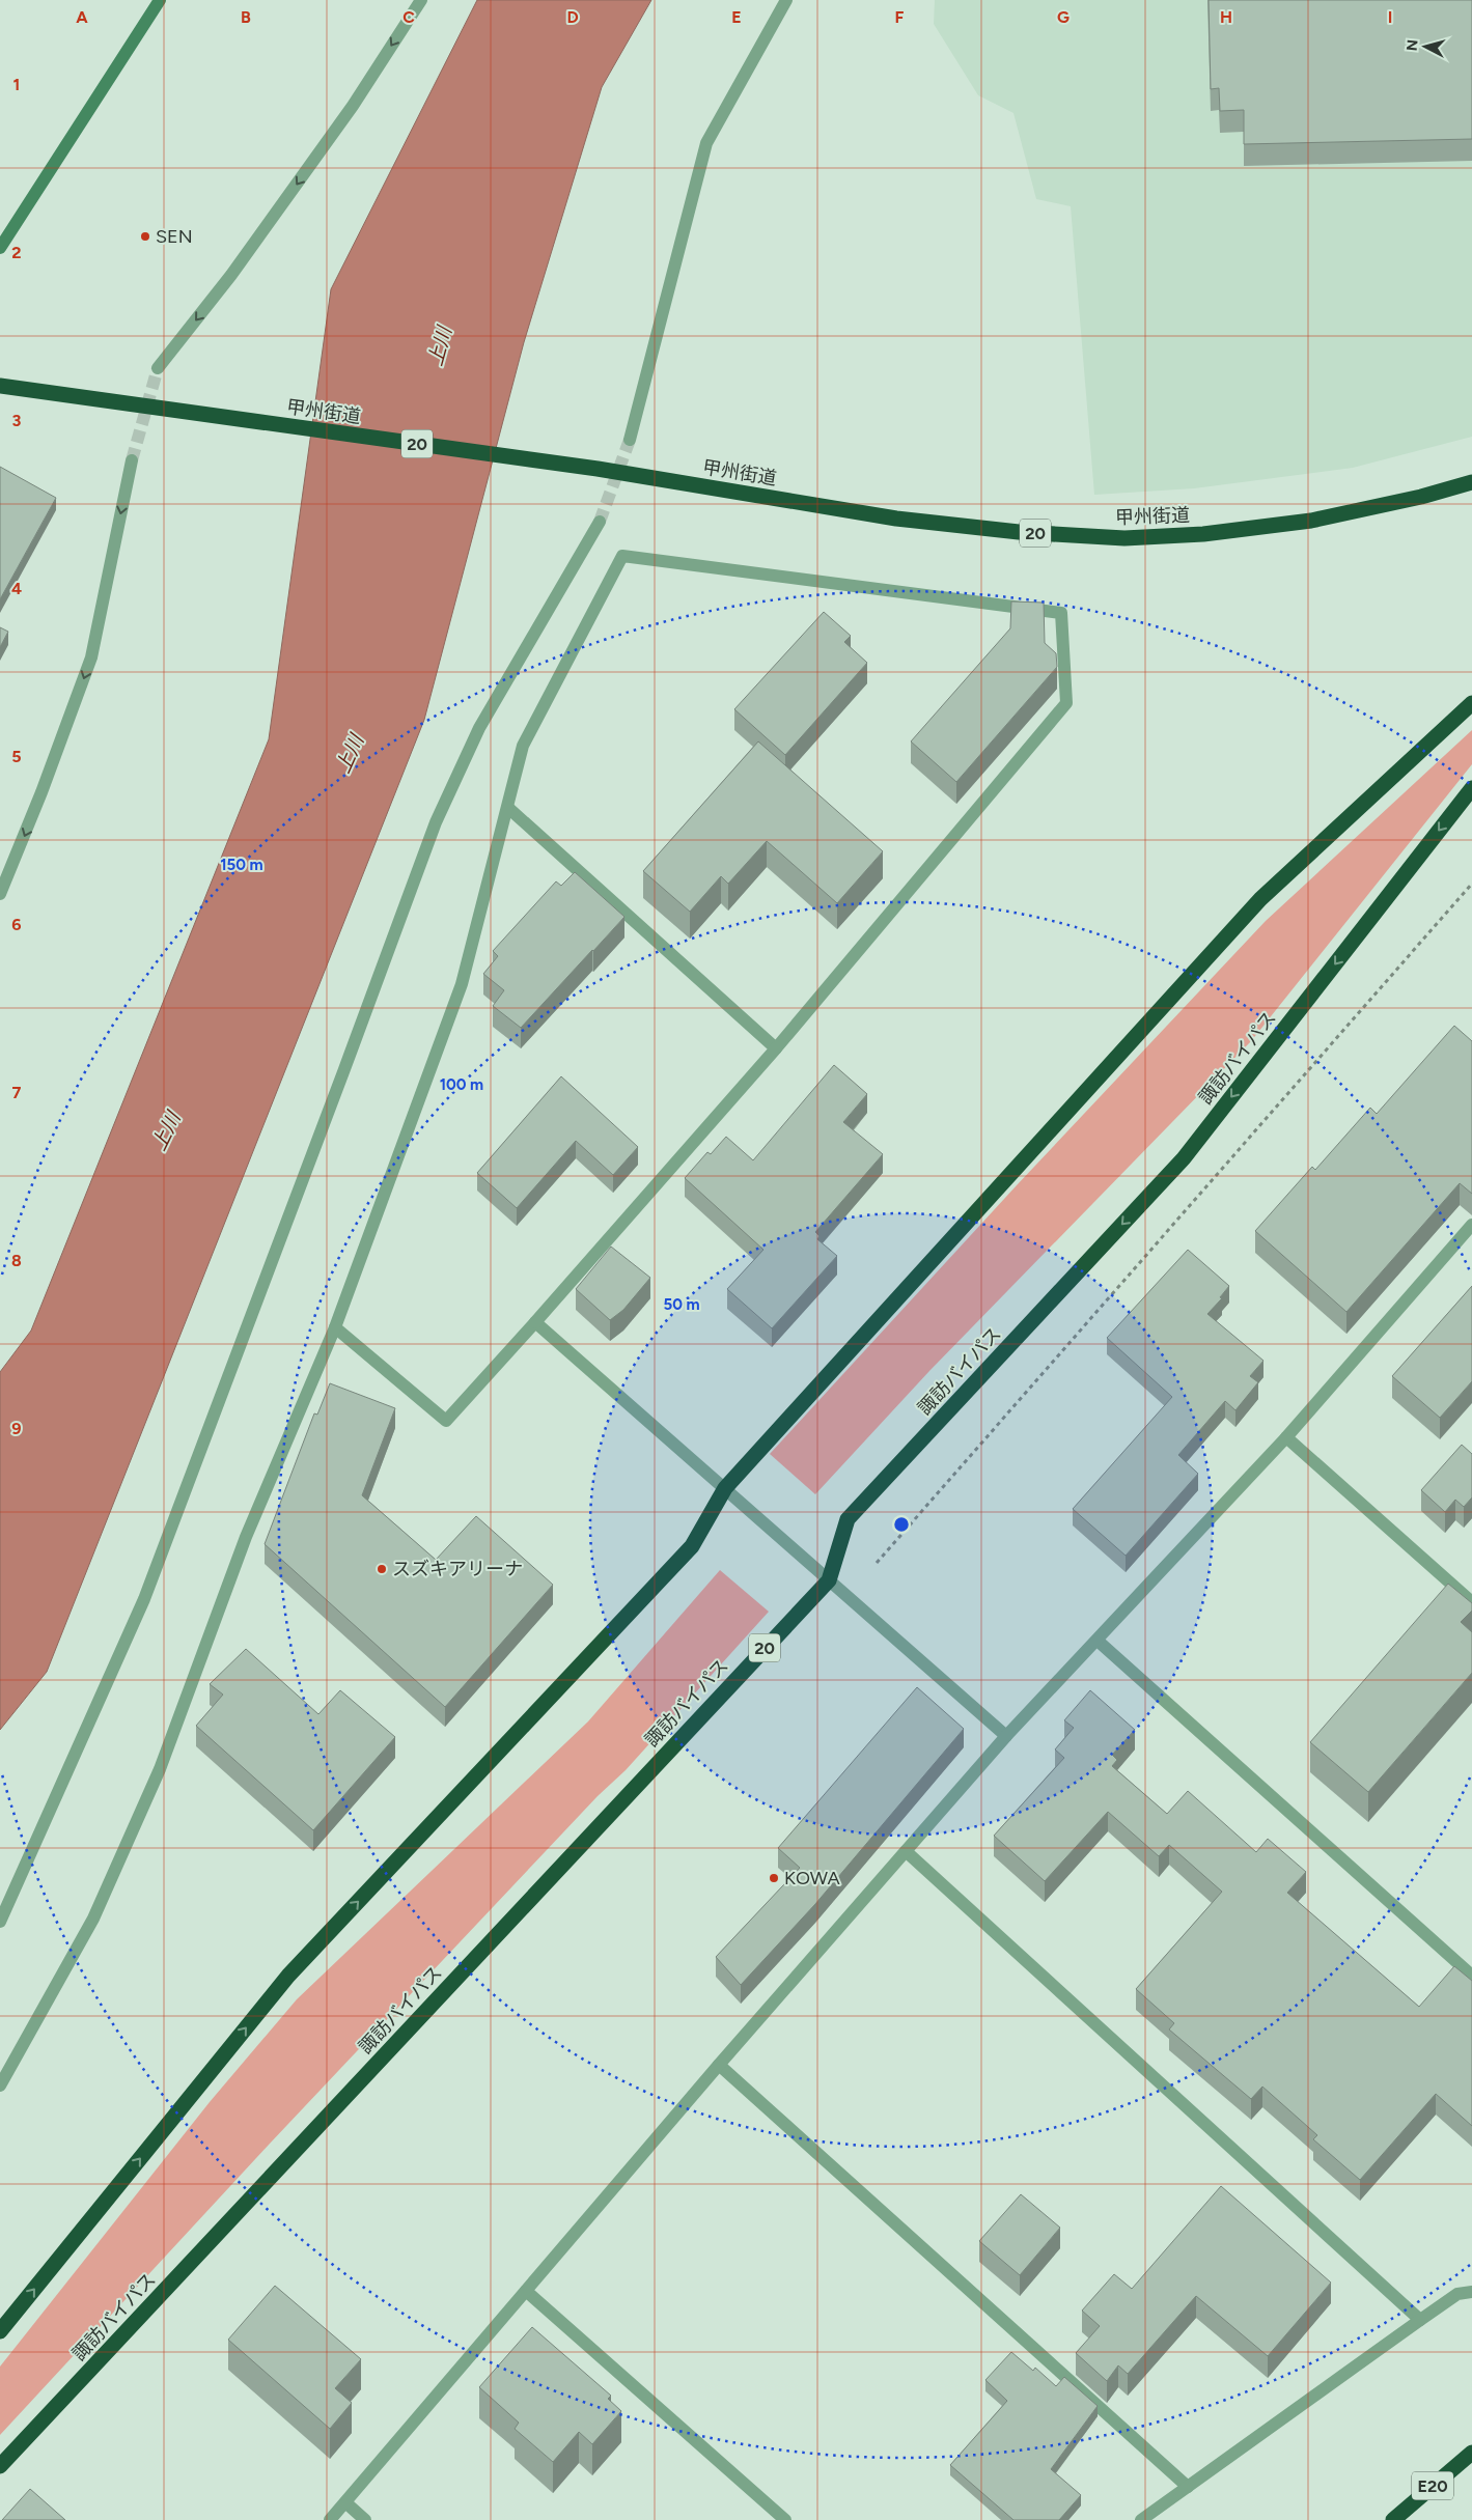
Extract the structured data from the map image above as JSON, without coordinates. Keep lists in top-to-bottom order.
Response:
{
  "streets": {
    "highway": [
      "甲州街道",
      "20",
      "諏訪バイパス",
      "E20"
    ]
  },
  "water": ["上川"],
  "places": ["SEN", "スズキアリーナ", "KOWA"],
  "north": "left",
  "grid": {
    "columns": [
      "A",
      "B",
      "C",
      "D",
      "E",
      "F",
      "G",
      "H",
      "I"
    ],
    "rows": [
      "1",
      "2",
      "3",
      "4",
      "5",
      "6",
      "7",
      "8",
      "9"
    ]
  },
  "rings": ["150 m", "100 m", "50 m"]
}
